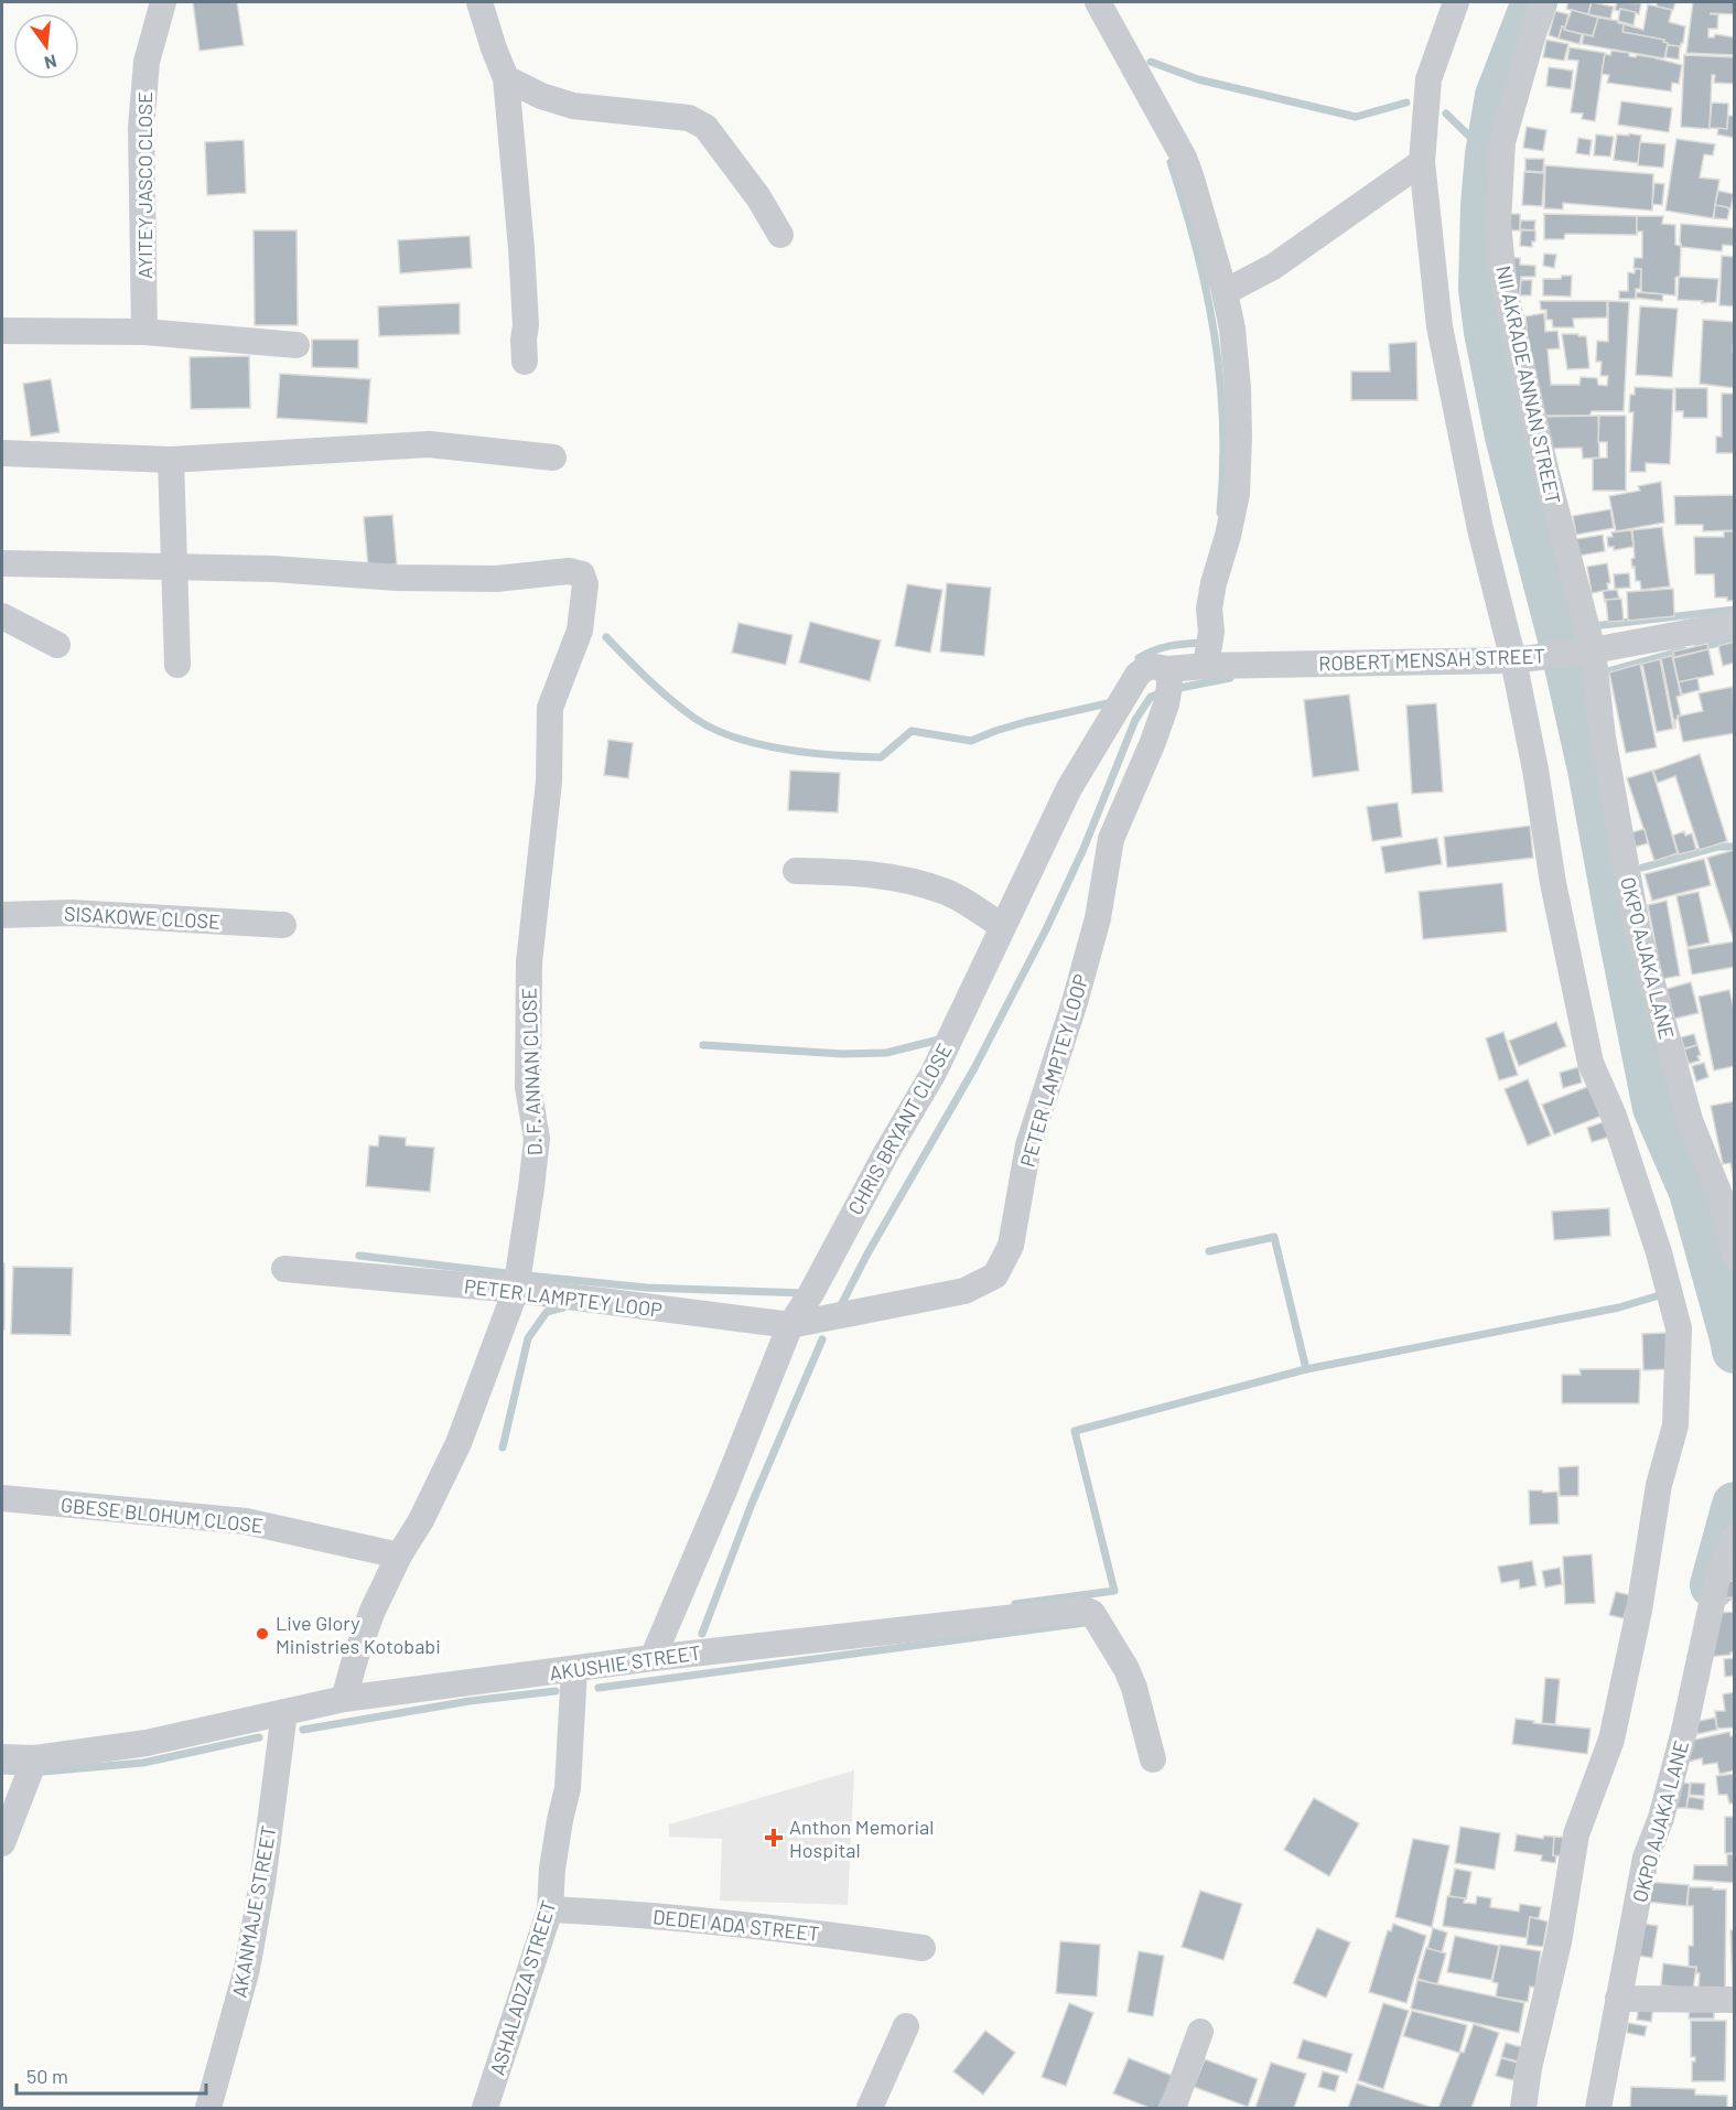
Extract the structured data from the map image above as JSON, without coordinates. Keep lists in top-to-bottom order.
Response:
{
  "streets": {
    "street": [
      "AYITEY JASCO CLOSE",
      "NII AKRADE ANNAN STREET",
      "ROBERT MENSAH STREET",
      "SISAKOWE CLOSE",
      "OKPO AJAKA LANE",
      "PETER LAMPTEY LOOP",
      "D. F. ANNAN CLOSE",
      "CHRIS BRYANT CLOSE",
      "GBESE BLOHUM CLOSE",
      "AKUSHIE STREET",
      "AKANMAJE STREET",
      "DEDEI ADA STREET",
      "ASHALADZA STREET"
    ]
  },
  "crossings": [
    ["NII AKRADE ANNAN STREET", "ROBERT MENSAH STREET"],
    ["NII AKRADE ANNAN STREET", "OKPO AJAKA LANE"],
    ["ROBERT MENSAH STREET", "OKPO AJAKA LANE"],
    ["ROBERT MENSAH STREET", "CHRIS BRYANT CLOSE"],
    ["PETER LAMPTEY LOOP", "D. F. ANNAN CLOSE"],
    ["PETER LAMPTEY LOOP", "CHRIS BRYANT CLOSE"],
    ["D. F. ANNAN CLOSE", "GBESE BLOHUM CLOSE"],
    ["D. F. ANNAN CLOSE", "AKUSHIE STREET"],
    ["CHRIS BRYANT CLOSE", "AKUSHIE STREET"],
    ["AKUSHIE STREET", "AKANMAJE STREET"],
    ["AKUSHIE STREET", "ASHALADZA STREET"],
    ["DEDEI ADA STREET", "ASHALADZA STREET"]
  ],
  "places": {
    "other": ["Live Glory Ministries Kotobabi"],
    "health": ["Anthon Memorial Hospital"]
  },
  "scale_bar": "50 m",
  "north": "bottom"
}
